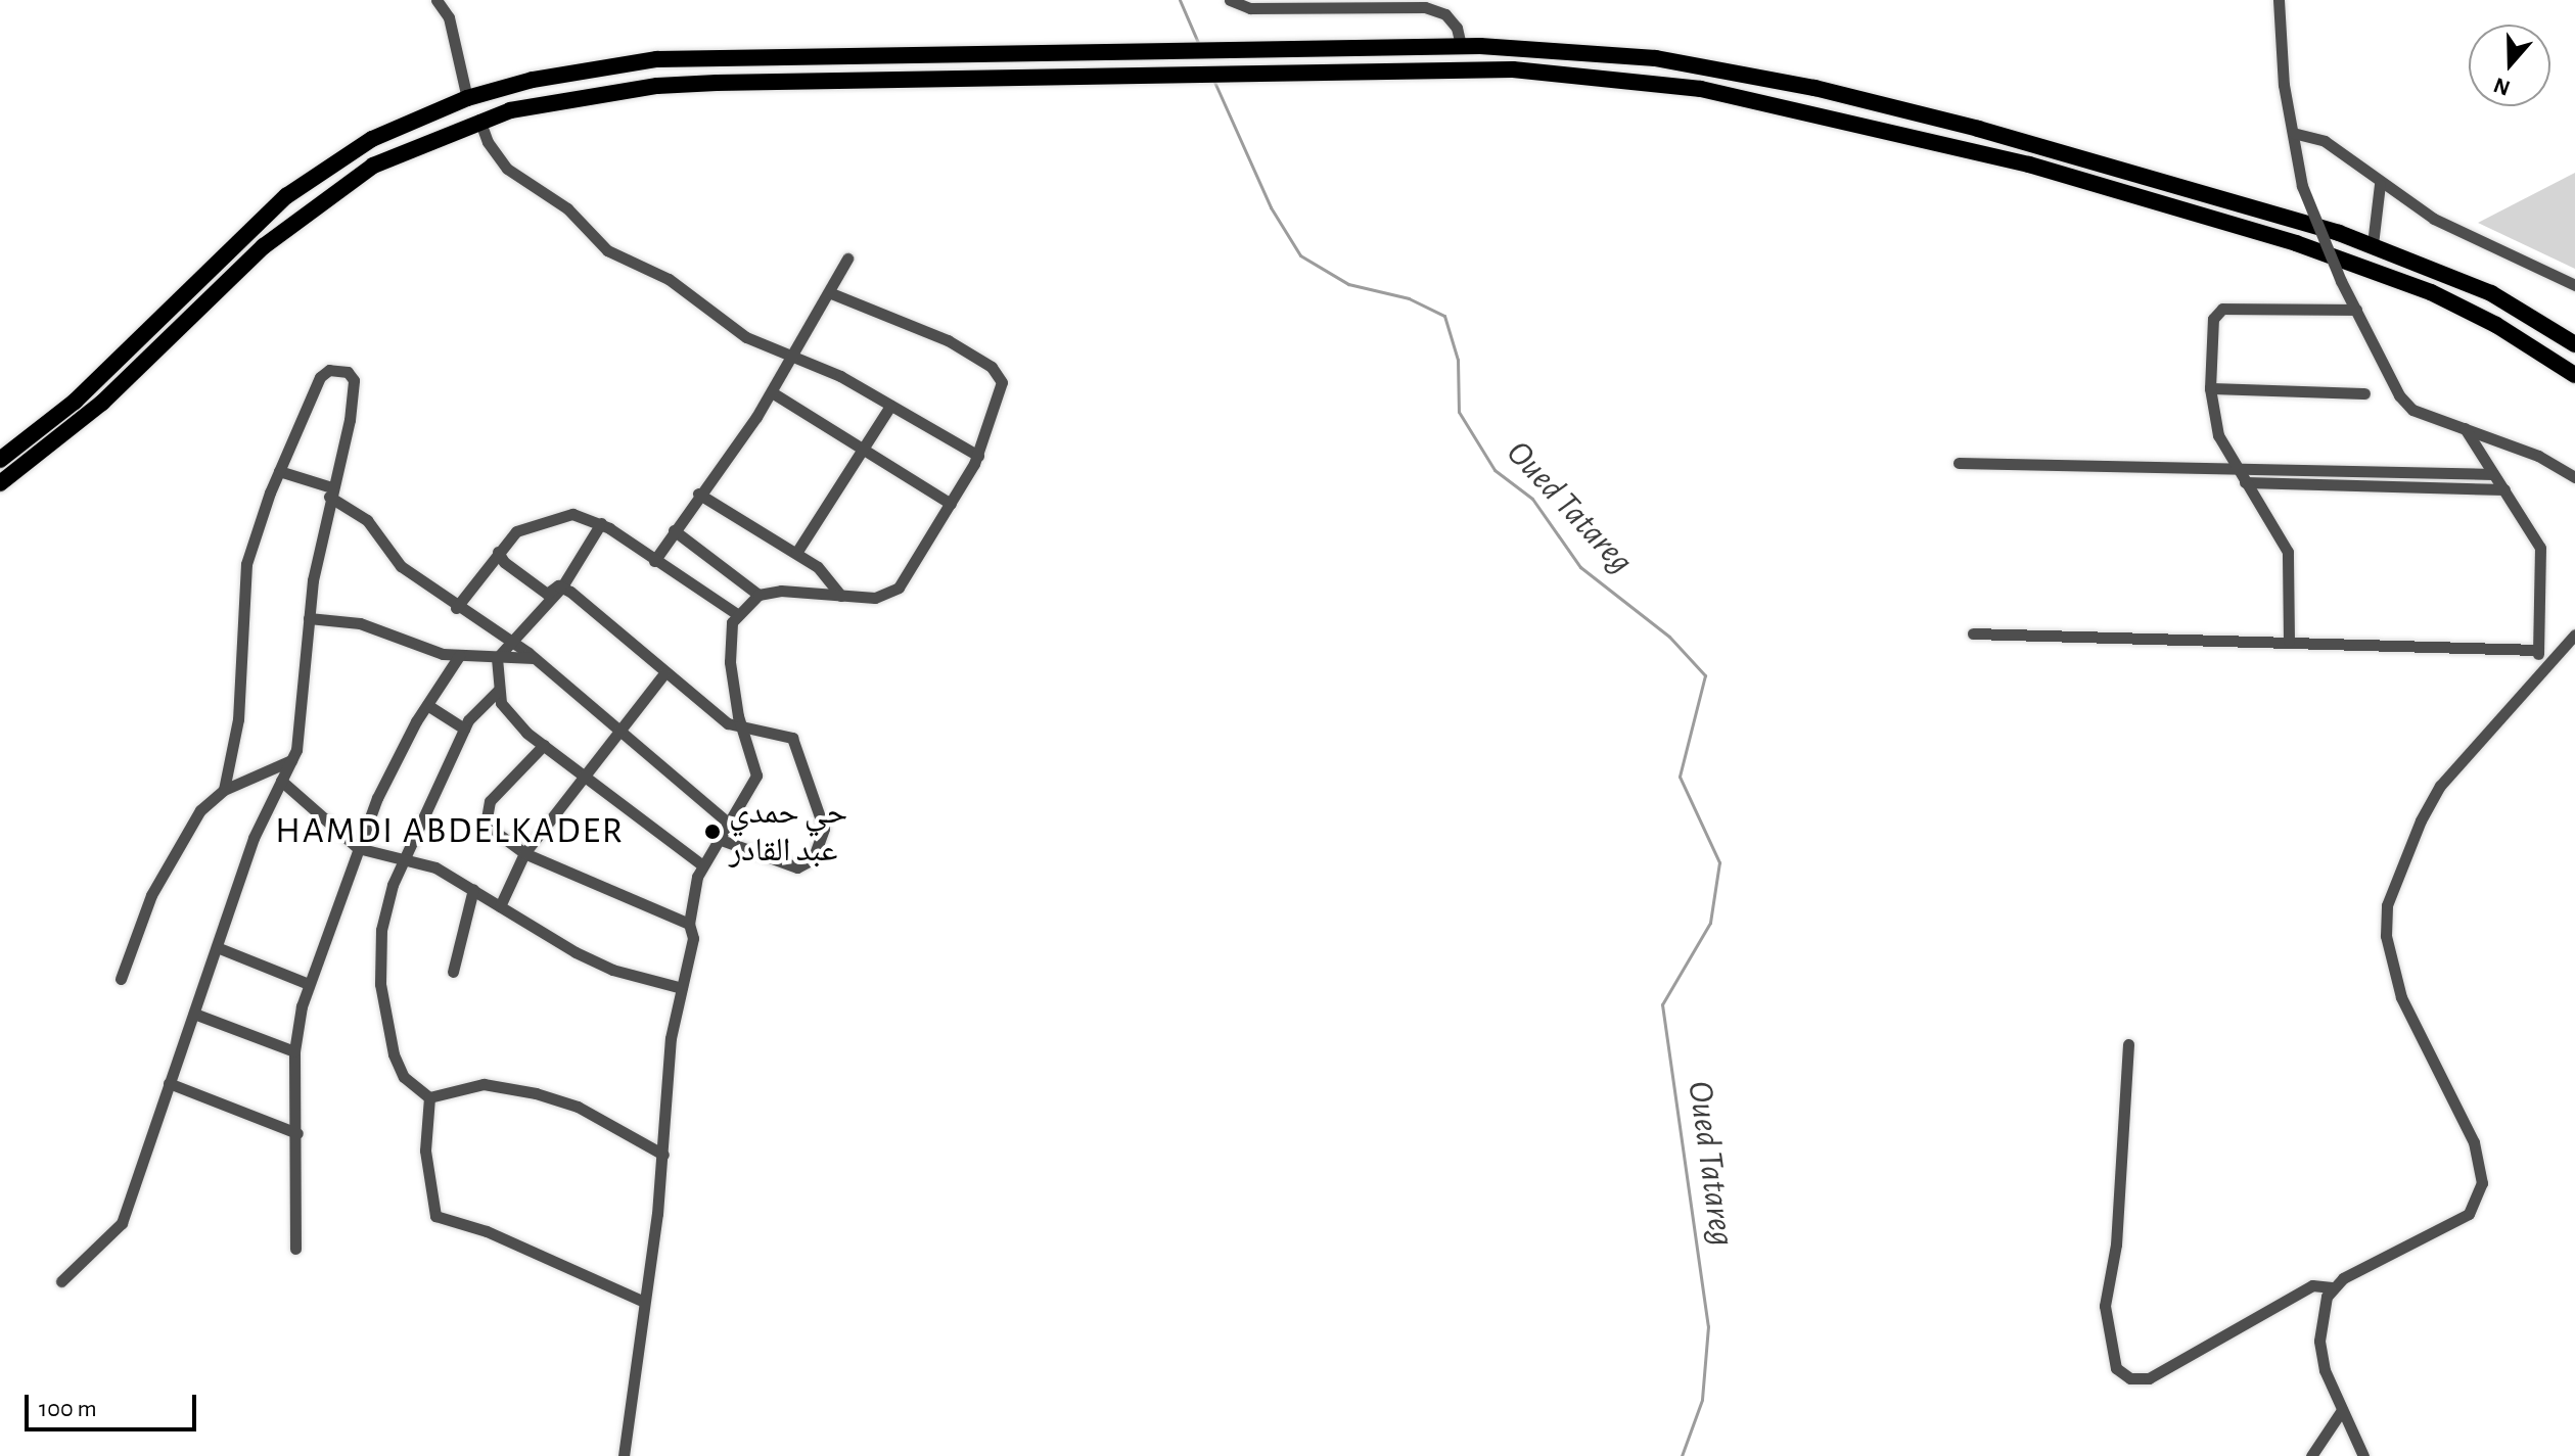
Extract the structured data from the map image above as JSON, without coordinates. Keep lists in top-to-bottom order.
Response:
{
  "districts": ["HAMDI ABDELKADER"],
  "water": ["Oued Tatareg"],
  "places": ["حي حمدي عبد القادر"],
  "scale_bar": "100 m",
  "north": "bottom"
}
